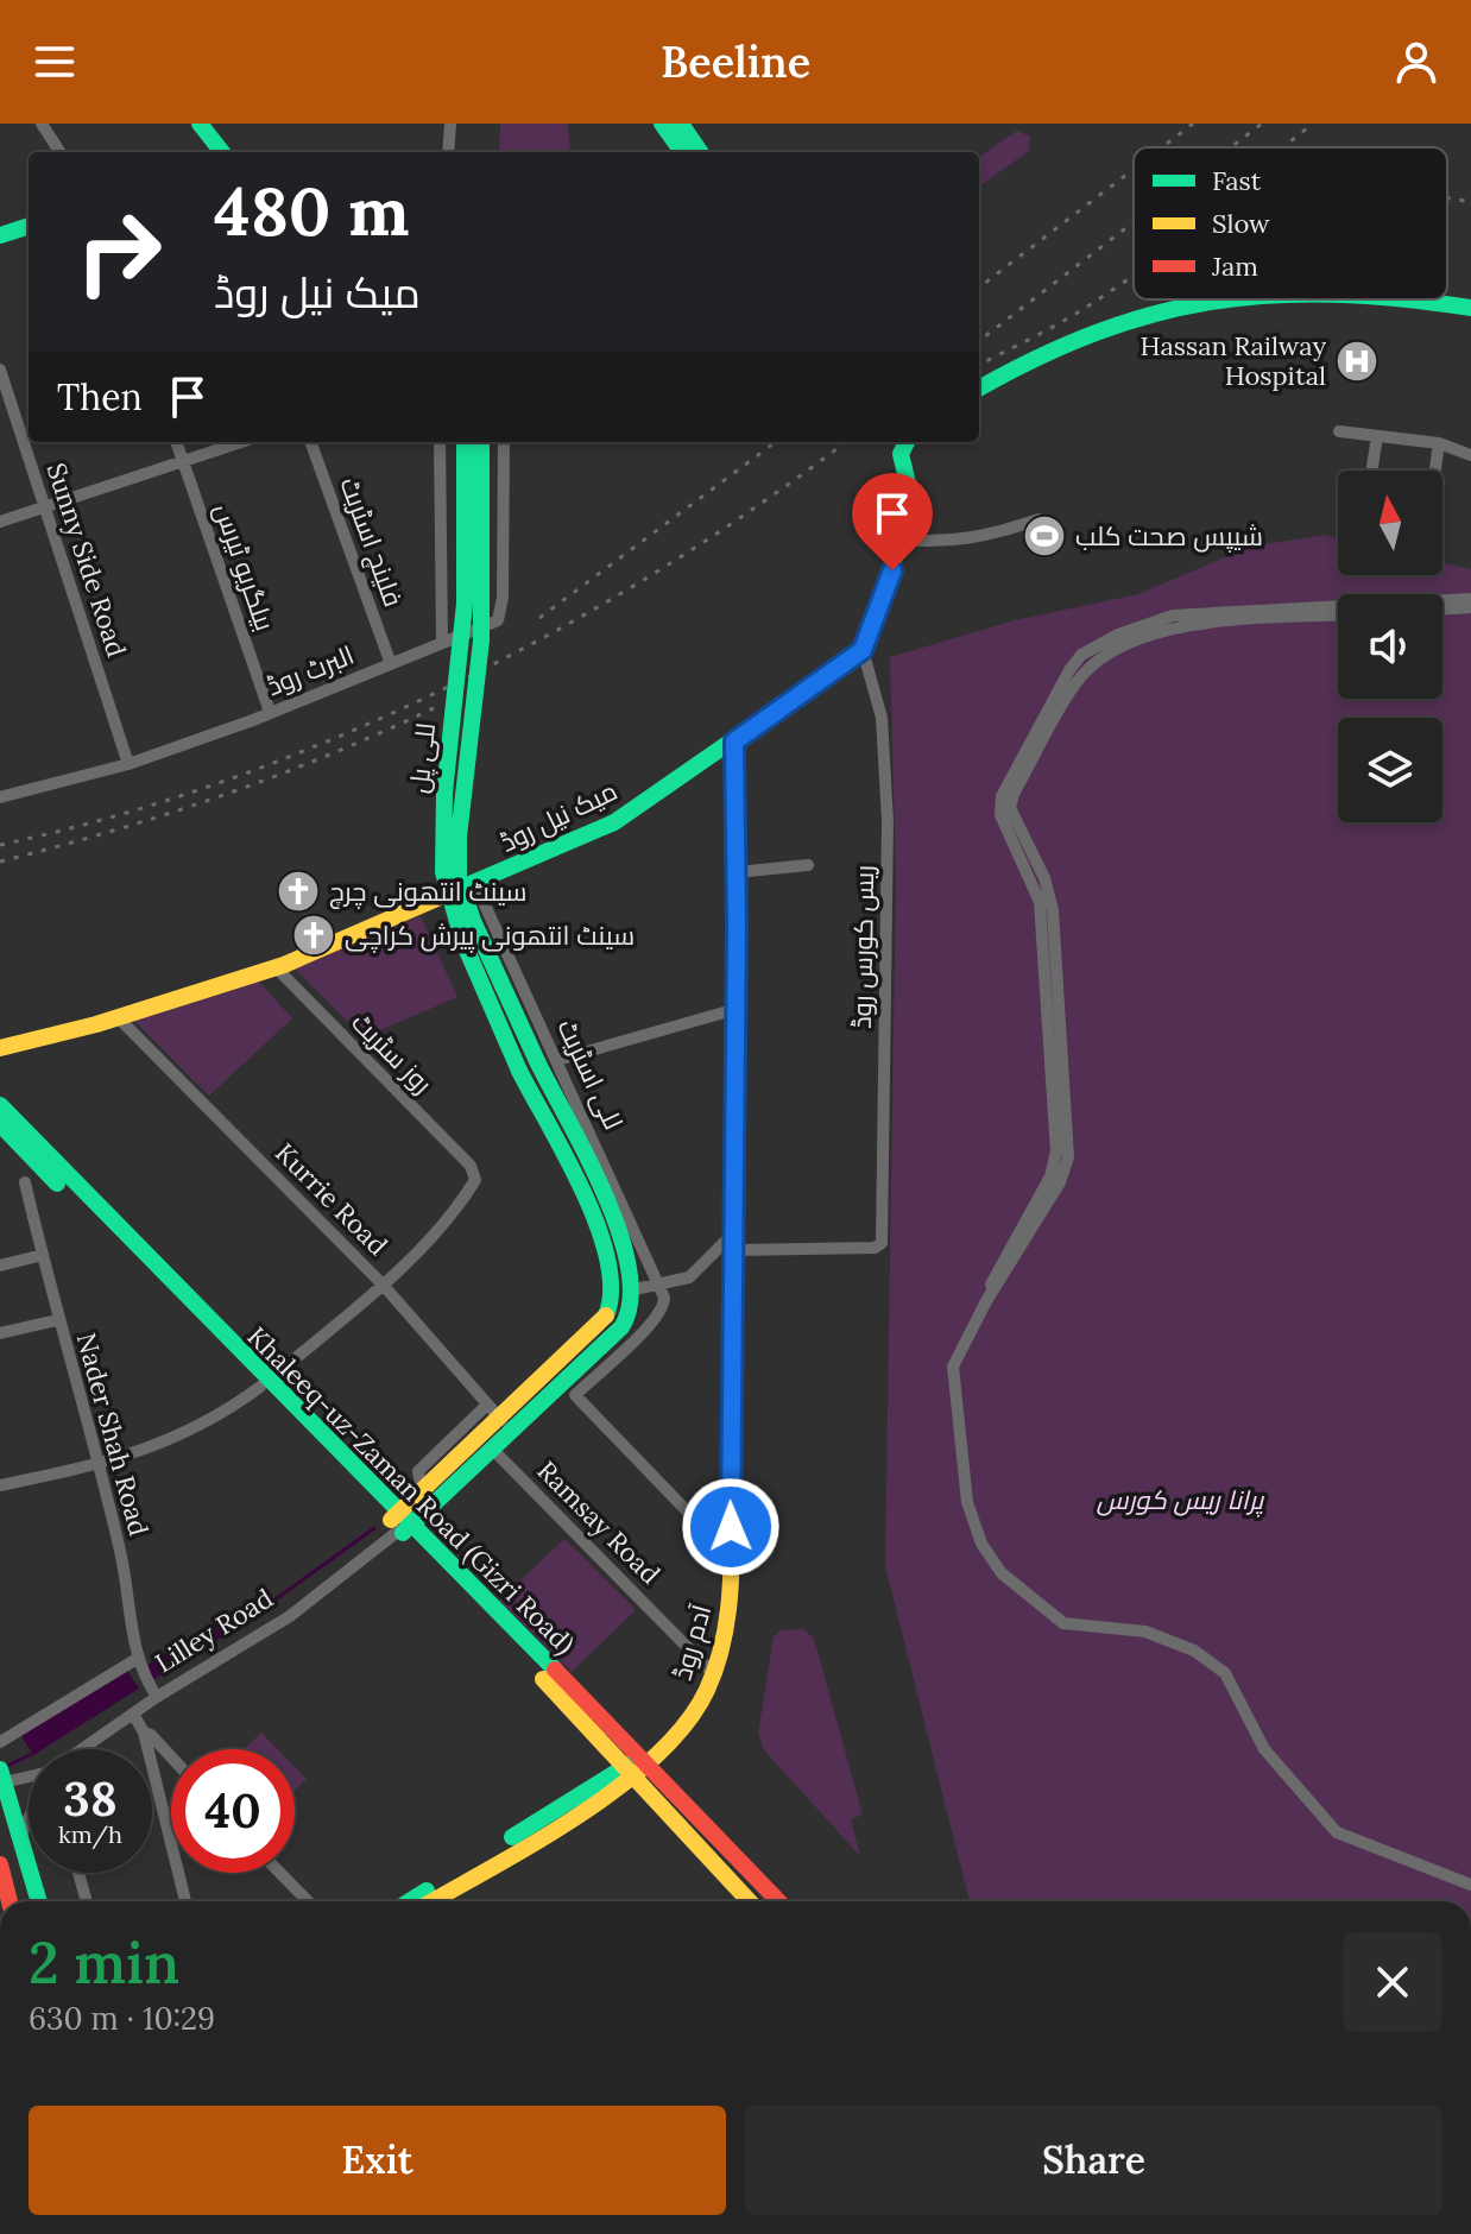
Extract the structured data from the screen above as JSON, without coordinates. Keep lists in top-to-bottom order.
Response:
{
  "streets": {
    "main road": [
      "للی پل",
      "میک نیل روڈ",
      "Khaleeq-uz-Zaman Road (Gizri Road)",
      "Lilley Road",
      "آدم روڈ"
    ],
    "street": [
      "فلینچ اسٹریٹ",
      "Sunny Side Road",
      "بیلگریو ٹیرس",
      "البرٹ روڈ",
      "ریس کورس روڈ",
      "روز سٹریٹ",
      "للی اسٹریٹ",
      "Kurrie Road",
      "Nader Shah Road",
      "Ramsay Road"
    ]
  },
  "crossings": [
    ["فلینچ اسٹریٹ", "البرٹ روڈ"],
    ["Sunny Side Road", "البرٹ روڈ"],
    ["بیلگریو ٹیرس", "البرٹ روڈ"],
    ["للی پل", "Lilley Road"],
    ["میک نیل روڈ", "ریس کورس روڈ"],
    ["میک نیل روڈ", "روز سٹریٹ"],
    ["میک نیل روڈ", "للی اسٹریٹ"],
    ["میک نیل روڈ", "Kurrie Road"],
    ["میک نیل روڈ", "آدم روڈ"],
    ["ریس کورس روڈ", "آدم روڈ"],
    ["روز سٹریٹ", "Kurrie Road"],
    ["Kurrie Road", "Lilley Road"],
    ["Nader Shah Road", "Lilley Road"],
    ["Khaleeq-uz-Zaman Road (Gizri Road)", "Lilley Road"],
    ["Khaleeq-uz-Zaman Road (Gizri Road)", "آدم روڈ"],
    ["Ramsay Road", "آدم روڈ"]
  ],
  "parks": ["پرانا ریس کورس"],
  "places": {
    "hospital": ["Hassan Railway Hospital"],
    "sports": ["شیپس صحت کلب"],
    "church": ["سینٹ انتھونی چرچ", "سینٹ انتھونی پیرش کراچی"]
  },
  "legend": ["Fast", "Slow", "Jam"],
  "north": "top",
  "page": {
    "header": "Beeline",
    "turn": ["480 m", "میک نیل روڈ"],
    "then": "Then",
    "speed": "38 km/h",
    "limit": "40",
    "heading": ["2 min", "630 m · 10:29"],
    "buttons": ["Exit", "Share"]
  }
}
